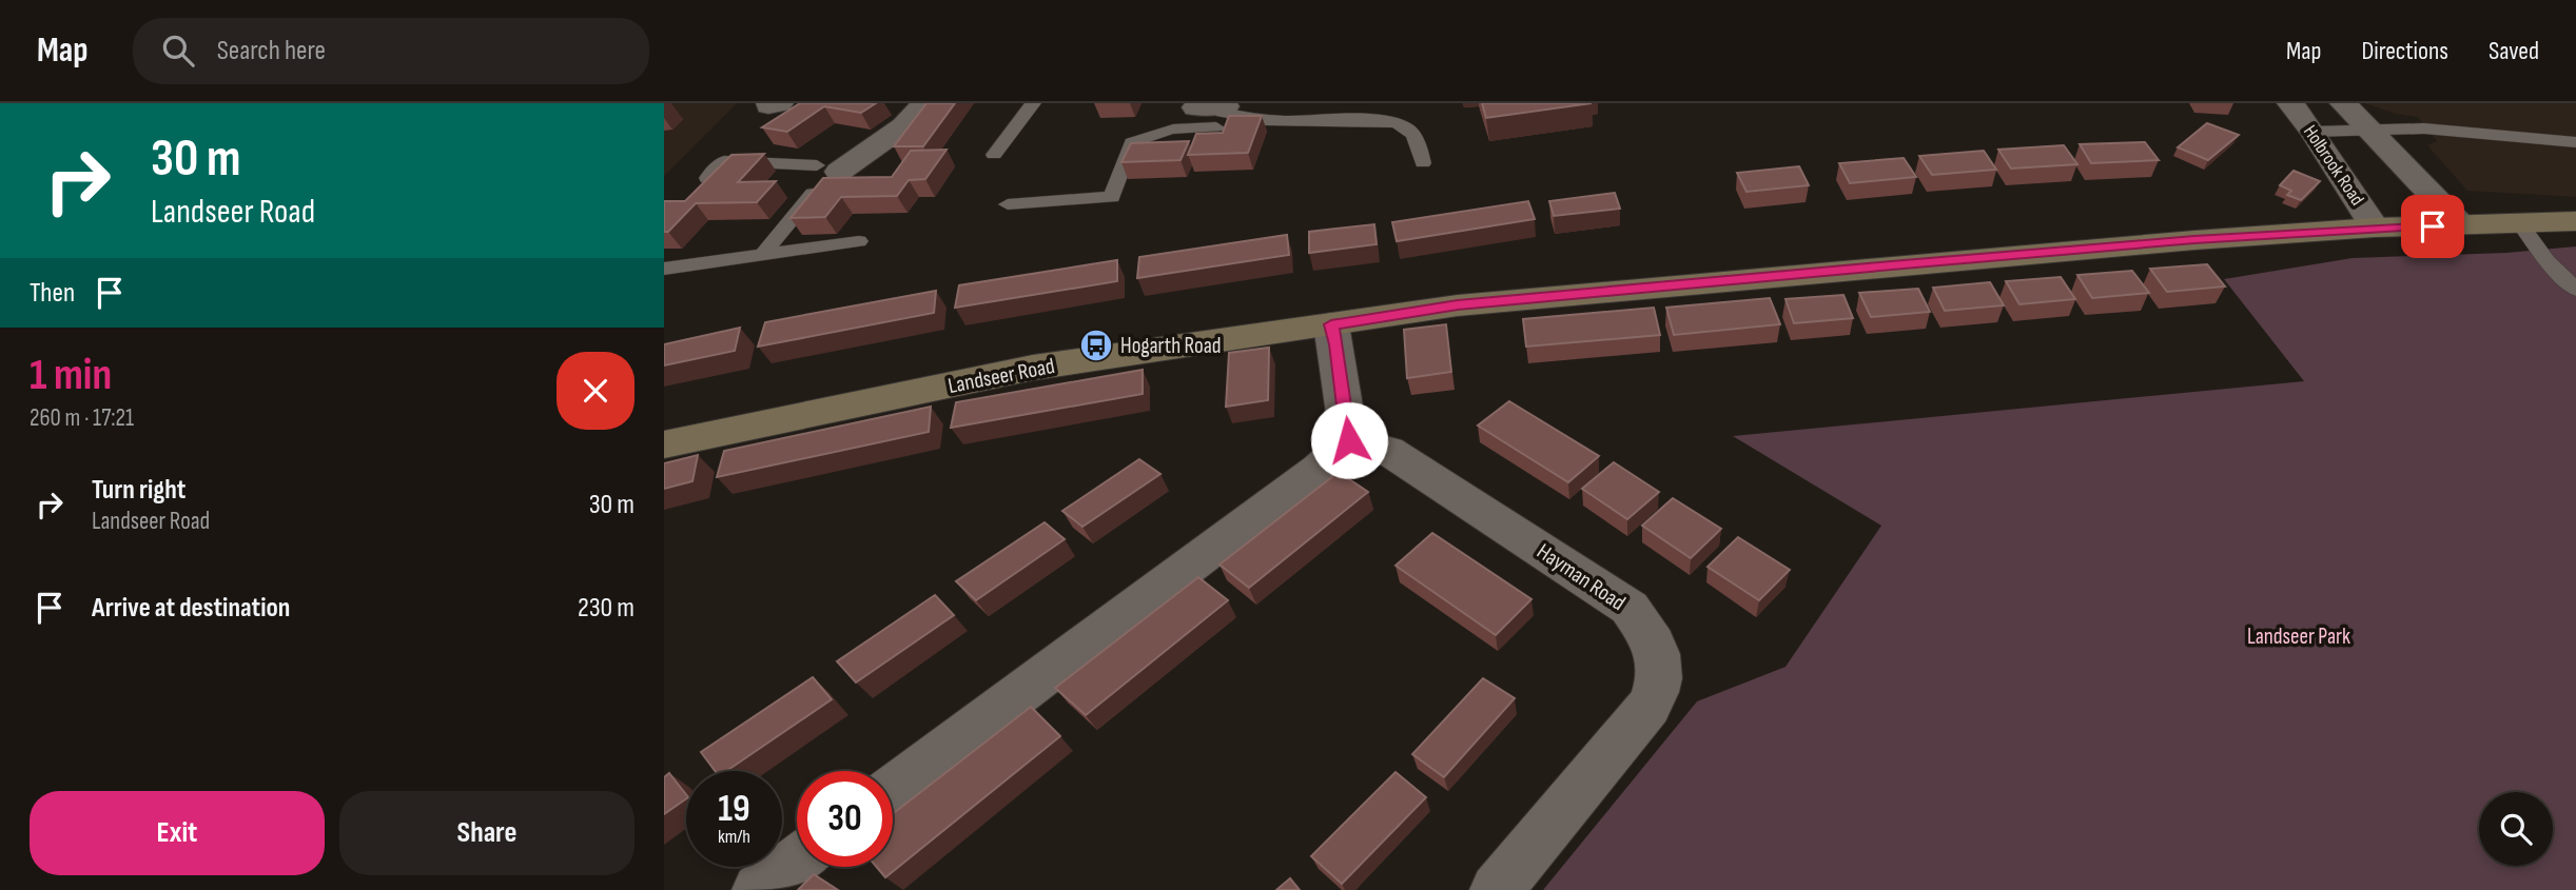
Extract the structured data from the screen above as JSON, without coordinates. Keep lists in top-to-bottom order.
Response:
{
  "streets": {
    "street": ["Holbrook Road", "Landseer Road", "Hayman Road"]
  },
  "crossings": [
    ["Holbrook Road", "Landseer Road"]
  ],
  "parks": ["Landseer Park"],
  "places": {
    "bus stop": ["Hogarth Road"]
  },
  "page": {
    "header": "Map",
    "search": "Search here",
    "nav": ["Map", "Directions", "Saved"],
    "turn": ["30 m", "Landseer Road"],
    "then": "Then",
    "heading": ["1 min", "260 m · 17:21"],
    "list": [
      {
        "name": "Turn right",
        "note": "Landseer Road",
        "value": "30 m"
      },
      {
        "name": "Arrive at destination",
        "value": "230 m"
      }
    ],
    "speed": "19 km/h",
    "limit": "30",
    "buttons": ["Exit", "Share"]
  }
}
